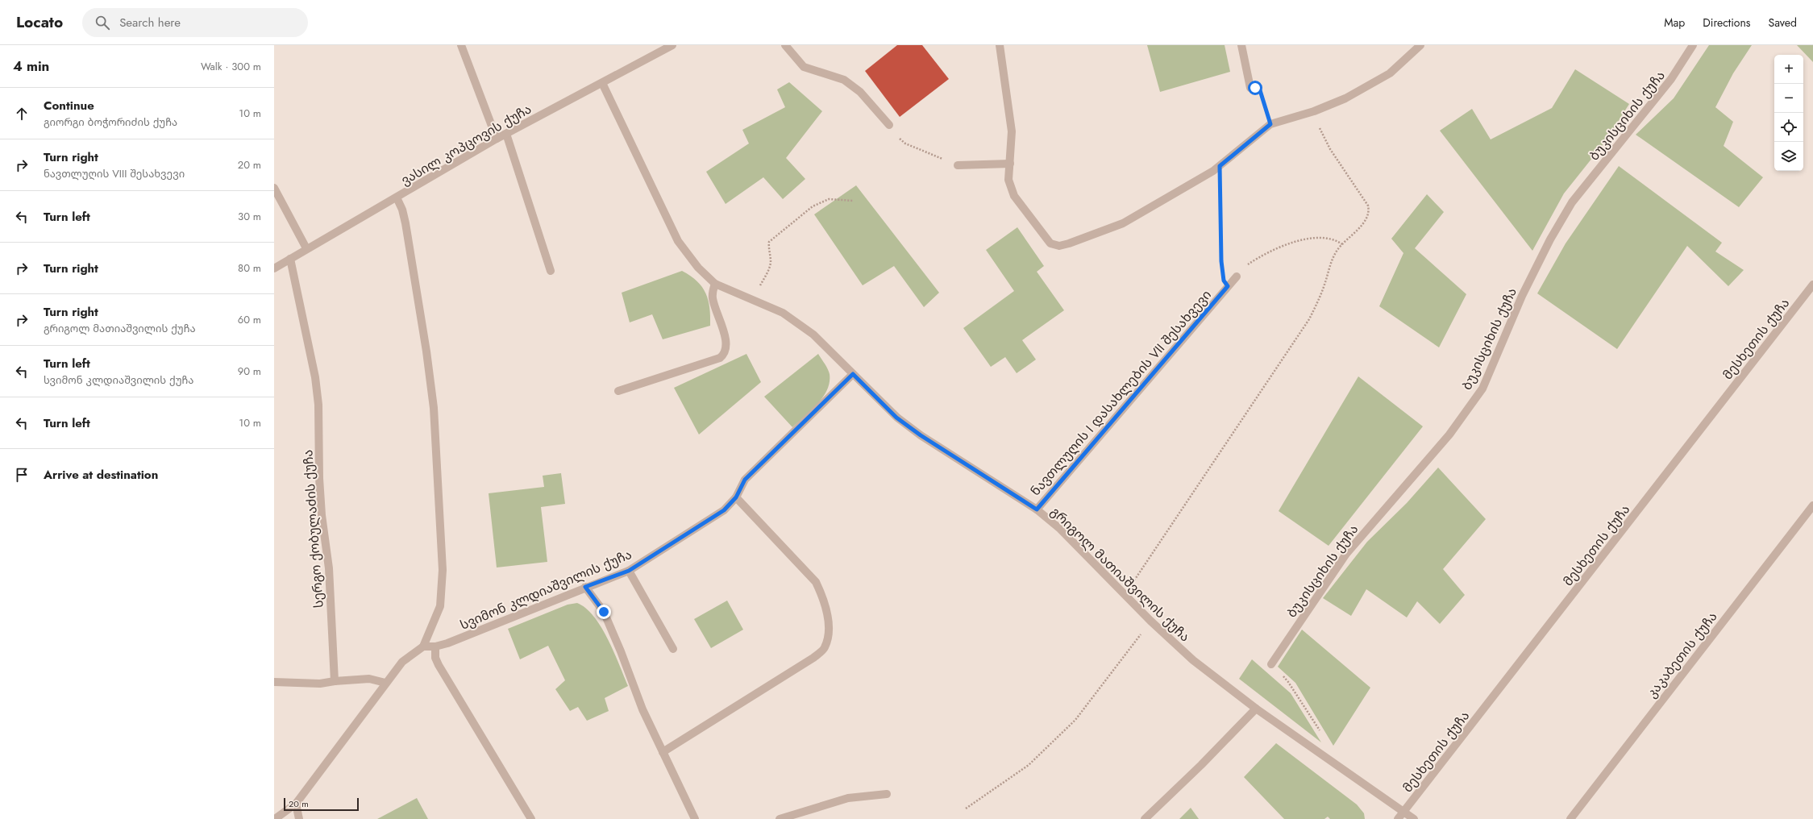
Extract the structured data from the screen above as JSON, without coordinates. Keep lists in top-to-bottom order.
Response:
{
  "streets": {
    "street": [
      "ბუკისციხის ქუჩა",
      "ვასილ კოპცოვის ქუჩა",
      "მესხეთის ქუჩა",
      "ნავთლუღის I დასახლების VII შესახვევი",
      "სერგო ქობულაძის ქუჩა",
      "გრიგოლ მათიაშვილის ქუჩა",
      "სვიმონ კლდიაშვილის ქუჩა",
      "კაკაბეთის ქუჩა"
    ]
  },
  "crossings": [
    ["ვასილ კოპცოვის ქუჩა", "სერგო ქობულაძის ქუჩა"],
    ["ვასილ კოპცოვის ქუჩა", "გრიგოლ მათიაშვილის ქუჩა"],
    ["მესხეთის ქუჩა", "გრიგოლ მათიაშვილის ქუჩა"],
    ["ნავთლუღის I დასახლების VII შესახვევი", "გრიგოლ მათიაშვილის ქუჩა"],
    ["გრიგოლ მათიაშვილის ქუჩა", "სვიმონ კლდიაშვილის ქუჩა"]
  ],
  "scale_bar": "20 m",
  "page": {
    "header": "Locato",
    "search": "Search here",
    "nav": ["Map", "Directions", "Saved"],
    "heading": ["4 min", "Walk · 300 m"],
    "map_buttons": ["+", "−"],
    "list": [
      ["Continue", "გიორგი ბოჭორიძის ქუჩა", "10 m"],
      ["Turn right", "ნავთლუღის VIII შესახვევი", "20 m"],
      ["Turn left", "30 m"],
      ["Turn right", "80 m"],
      ["Turn right", "გრიგოლ მათიაშვილის ქუჩა", "60 m"],
      ["Turn left", "სვიმონ კლდიაშვილის ქუჩა", "90 m"],
      ["Turn left", "10 m"],
      "Arrive at destination"
    ],
    "scale": "20 m"
  }
}
